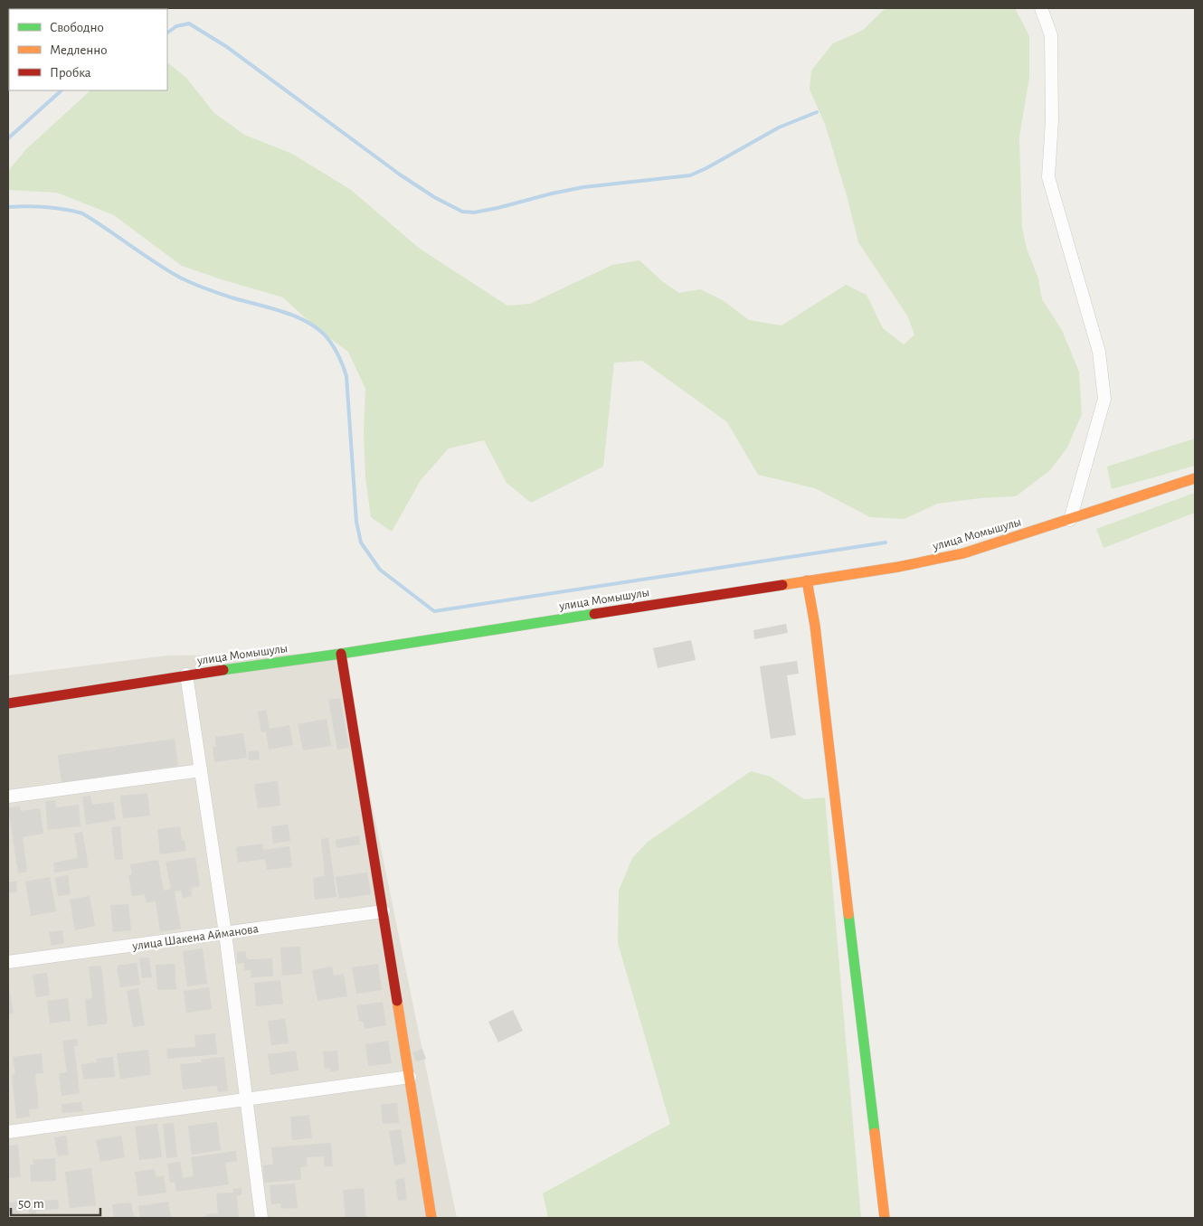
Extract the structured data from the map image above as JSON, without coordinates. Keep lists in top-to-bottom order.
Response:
{
  "streets": {
    "street": ["улица Момышулы", "улица Шакена Айманова"]
  },
  "legend": ["Свободно", "Медленно", "Пробка"],
  "scale_bar": "50 m"
}
